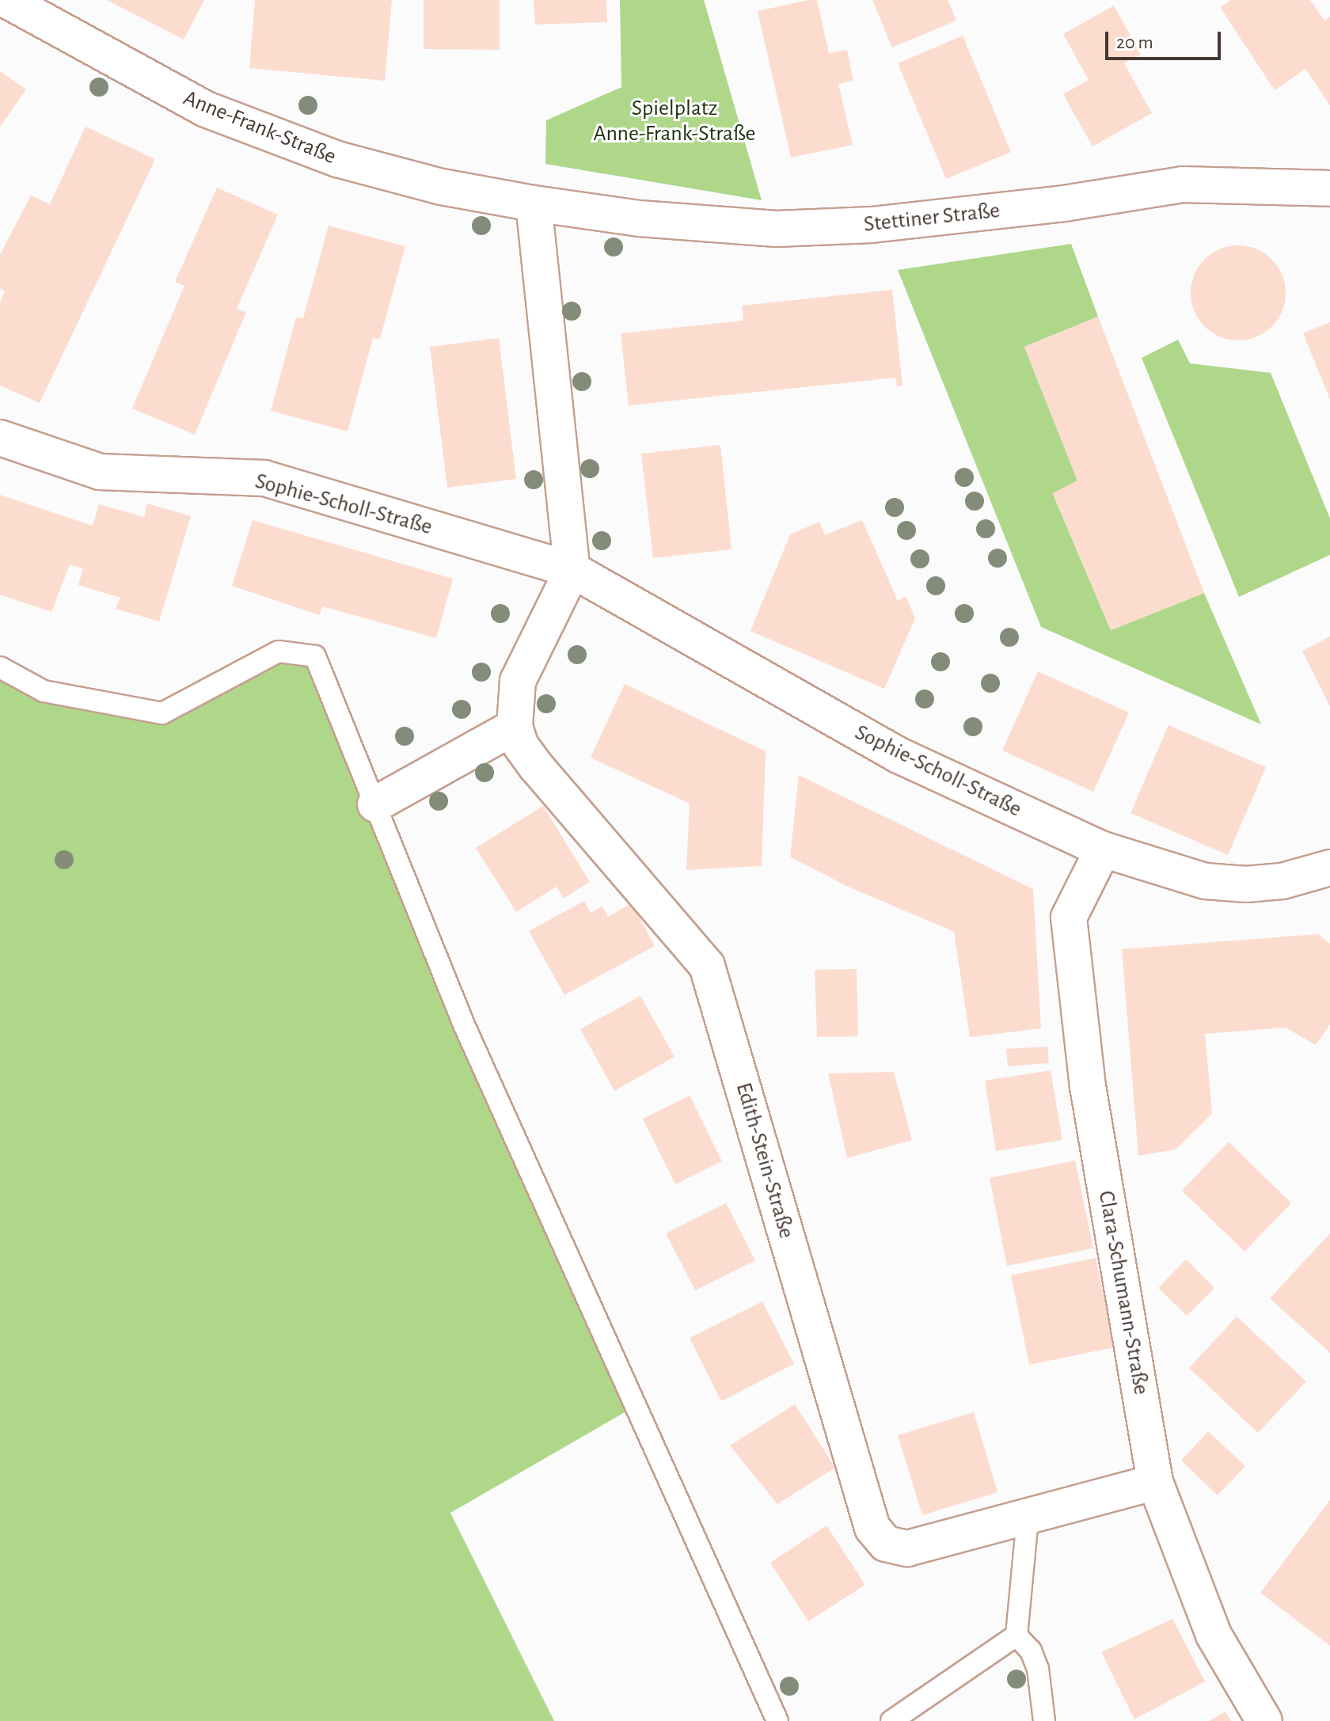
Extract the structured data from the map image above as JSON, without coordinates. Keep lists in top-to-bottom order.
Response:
{
  "streets": {
    "street": [
      "Anne-Frank-Straße",
      "Stettiner Straße",
      "Sophie-Scholl-Straße",
      "Edith-Stein-Straße",
      "Clara-Schumann-Straße"
    ]
  },
  "crossings": [
    ["Anne-Frank-Straße", "Stettiner Straße"],
    ["Sophie-Scholl-Straße", "Edith-Stein-Straße"],
    ["Sophie-Scholl-Straße", "Clara-Schumann-Straße"],
    ["Edith-Stein-Straße", "Clara-Schumann-Straße"]
  ],
  "parks": ["Spielplatz Anne-Frank-Straße"],
  "scale_bar": "20 m"
}
